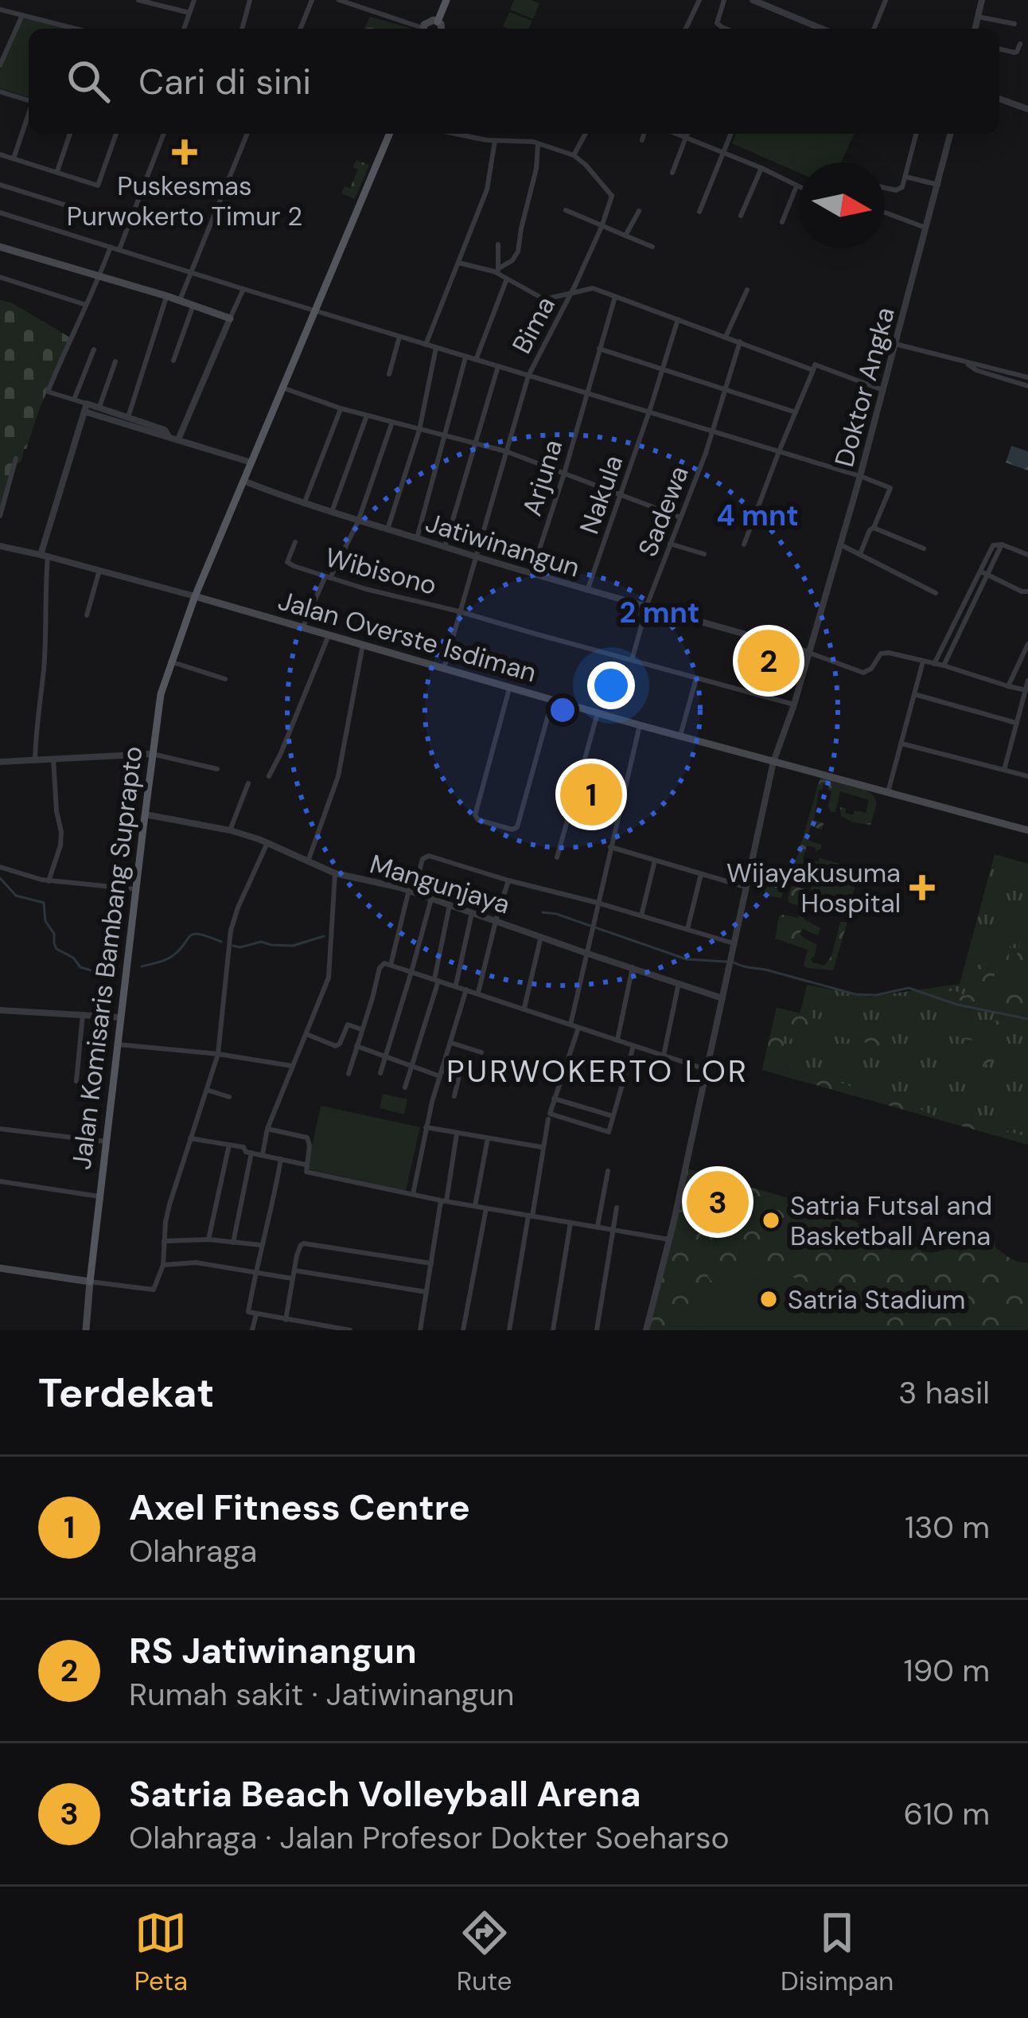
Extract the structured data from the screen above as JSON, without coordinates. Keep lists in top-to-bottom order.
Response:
{
  "streets": {
    "main road": ["Jalan Overste Isdiman", "Jalan Komisaris Bambang Suprapto"],
    "street": [
      "Bima",
      "Doktor Angka",
      "Arjuna",
      "Nakula",
      "Sadewa",
      "Jatiwinangun",
      "Wibisono",
      "Mangunjaya"
    ]
  },
  "crossings": [
    ["Bima", "Jatiwinangun"],
    ["Bima", "Wibisono"],
    ["Bima", "Jalan Overste Isdiman"],
    ["Doktor Angka", "Jatiwinangun"],
    ["Doktor Angka", "Wibisono"],
    ["Doktor Angka", "Jalan Overste Isdiman"],
    ["Doktor Angka", "Mangunjaya"],
    ["Arjuna", "Jatiwinangun"],
    ["Nakula", "Jatiwinangun"],
    ["Sadewa", "Jatiwinangun"],
    ["Sadewa", "Wibisono"],
    ["Jatiwinangun", "Jalan Komisaris Bambang Suprapto"],
    ["Jalan Overste Isdiman", "Jalan Komisaris Bambang Suprapto"],
    ["Mangunjaya", "Jalan Komisaris Bambang Suprapto"]
  ],
  "districts": ["PURWOKERTO LOR"],
  "places": {
    "health": ["Puskesmas Purwokerto Timur 2", "Wijayakusuma Hospital"],
    "other": ["Satria Futsal and Basketball Arena", "Satria Stadium"]
  },
  "north": "right",
  "page": {
    "search": "Cari di sini",
    "pins": ["2", "1", "3"],
    "heading": ["Terdekat", "3 hasil"],
    "list": [
      {
        "mark": "1",
        "name": "Axel Fitness Centre",
        "note": "Olahraga",
        "value": "130 m"
      },
      {
        "mark": "2",
        "name": "RS Jatiwinangun",
        "note": "Rumah sakit · Jatiwinangun",
        "value": "190 m"
      },
      {
        "mark": "3",
        "name": "Satria Beach Volleyball Arena",
        "note": "Olahraga · Jalan Profesor Dokter Soeharso",
        "value": "610 m"
      }
    ],
    "nav": ["Peta", "Rute", "Disimpan"]
  },
  "rings": ["4 mnt", "2 mnt"]
}
